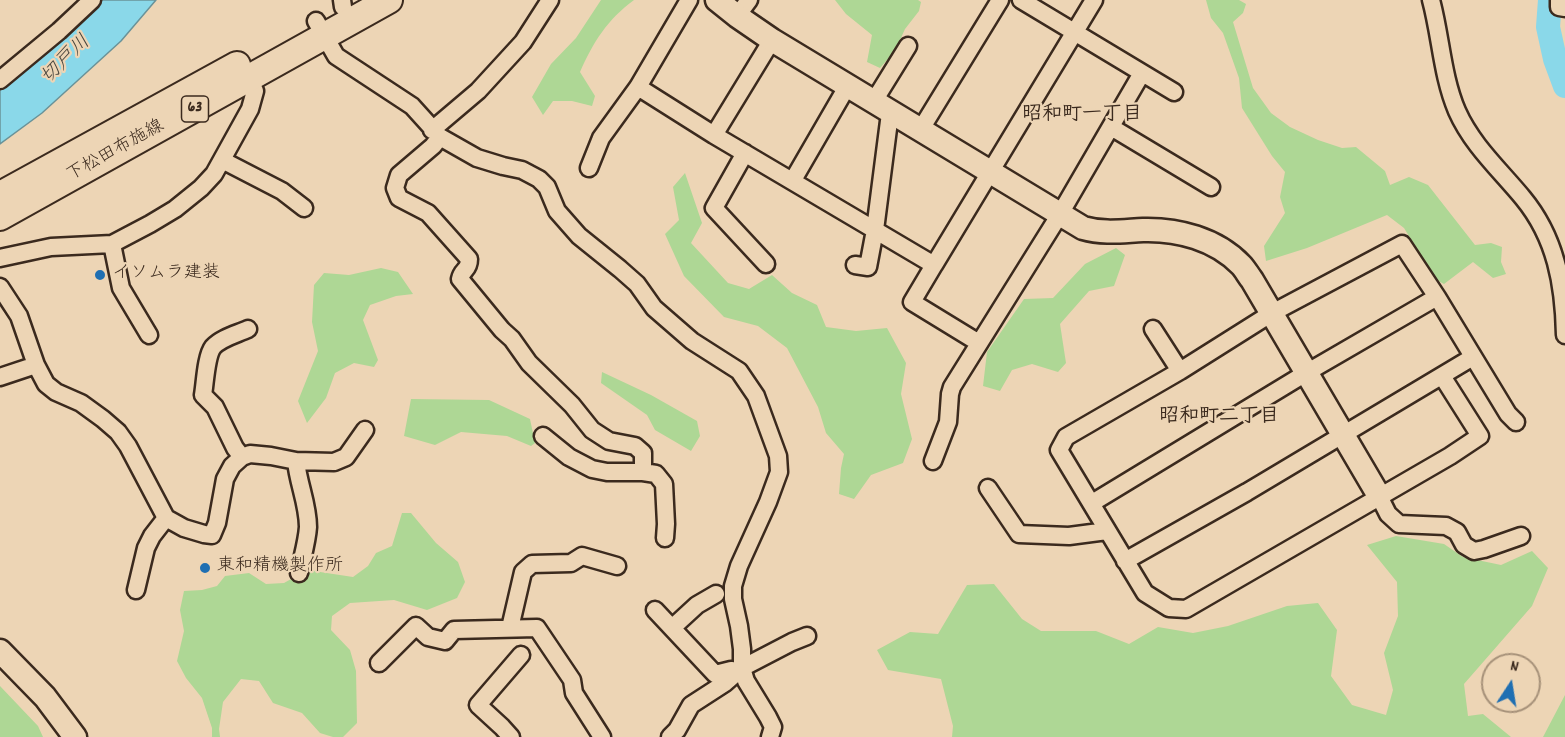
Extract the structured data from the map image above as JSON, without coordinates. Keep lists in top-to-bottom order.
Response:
{
  "streets": {
    "main road": ["63", "下松田布施線"]
  },
  "districts": ["昭和町一丁目", "昭和町二丁目"],
  "water": ["切戸川"],
  "places": ["イソムラ建装", "東和精機製作所"],
  "north": "top"
}
